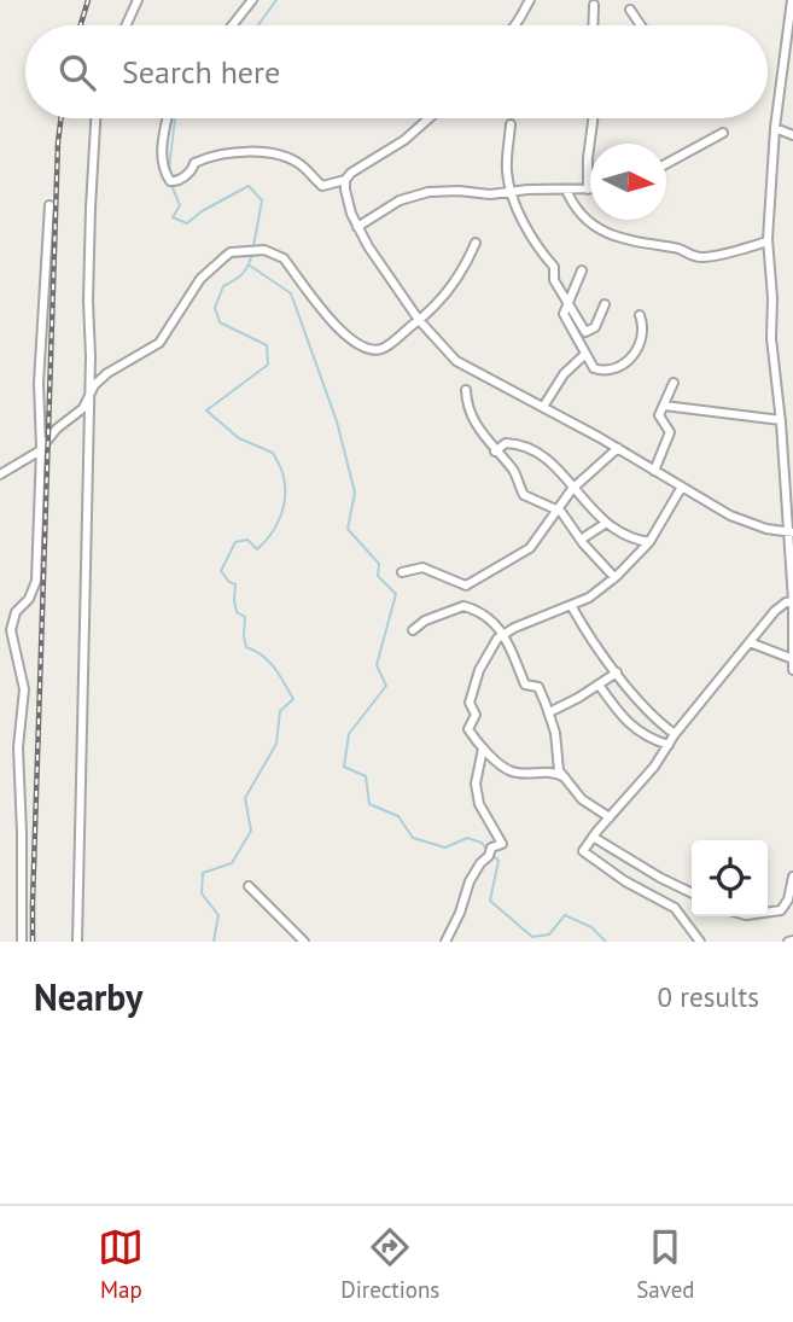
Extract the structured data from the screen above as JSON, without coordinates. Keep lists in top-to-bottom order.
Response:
{
  "north": "right",
  "page": {
    "search": "Search here",
    "heading": ["Nearby", "0 results"],
    "nav": ["Map", "Directions", "Saved"]
  }
}
